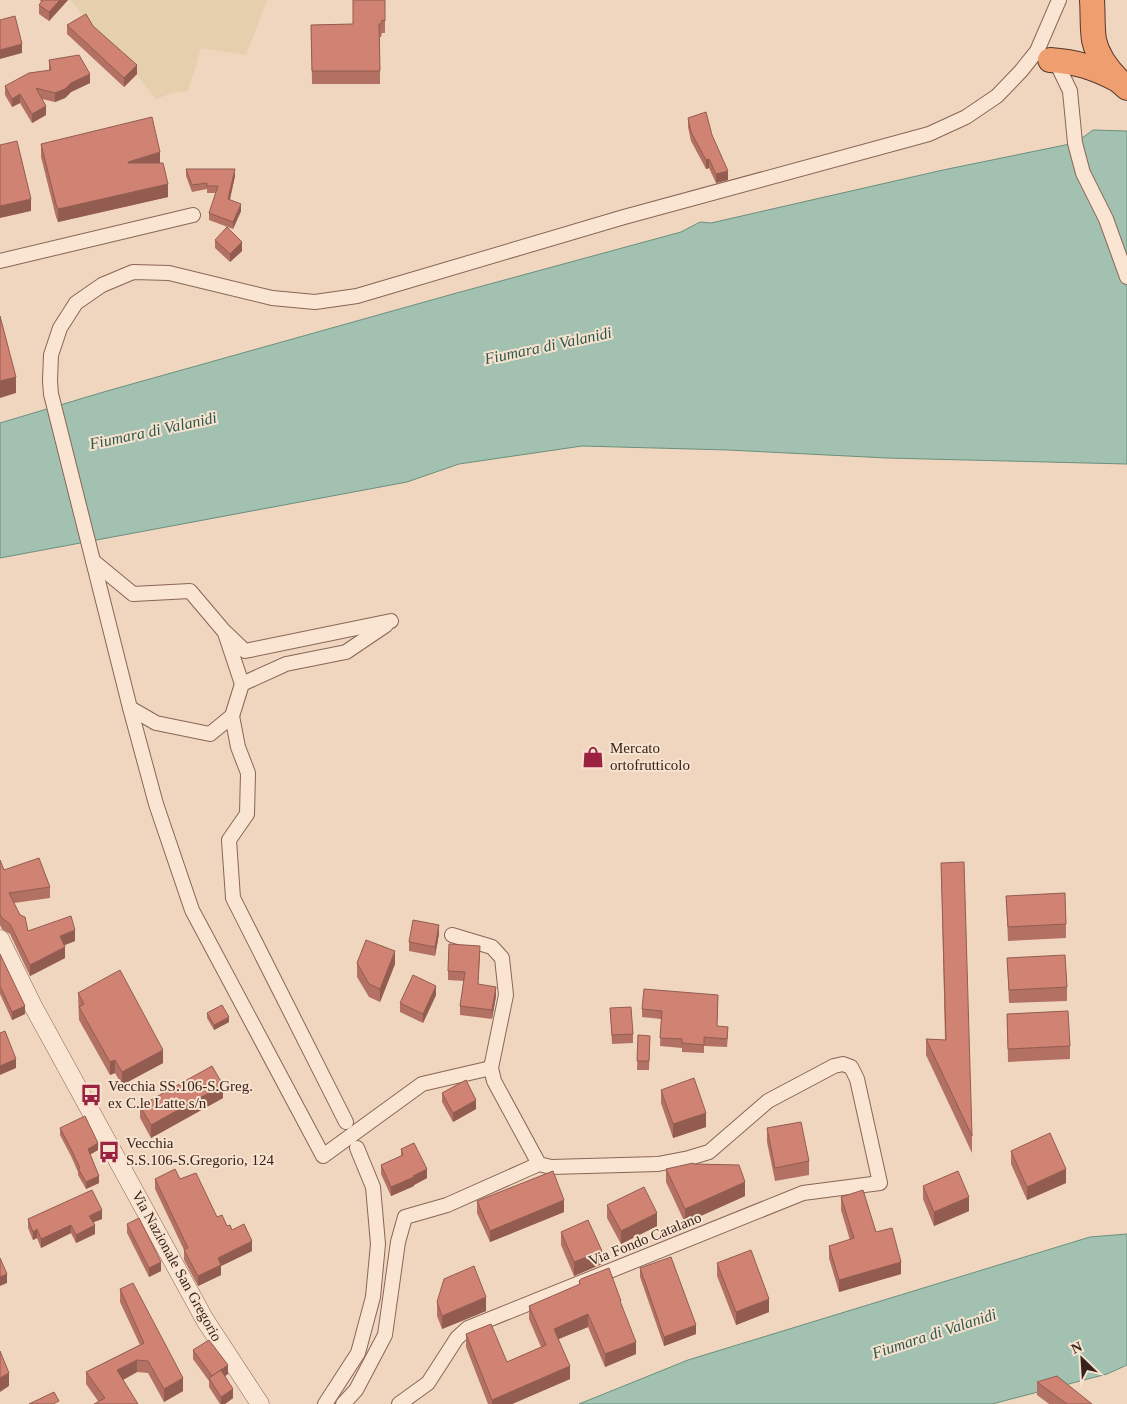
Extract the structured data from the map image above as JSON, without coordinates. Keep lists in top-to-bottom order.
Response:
{
  "streets": {
    "street": ["Via Fondo Catalano", "Via Nazionale San Gregorio"]
  },
  "water": ["Fiumara di Valanidi"],
  "places": {
    "shop": ["Mercato ortofrutticolo"],
    "bus stop": ["Vecchia SS.106-S.Greg. ex C.le Latte s/n", "Vecchia S.S.106-S.Gregorio, 124"]
  },
  "north": "top left"
}
